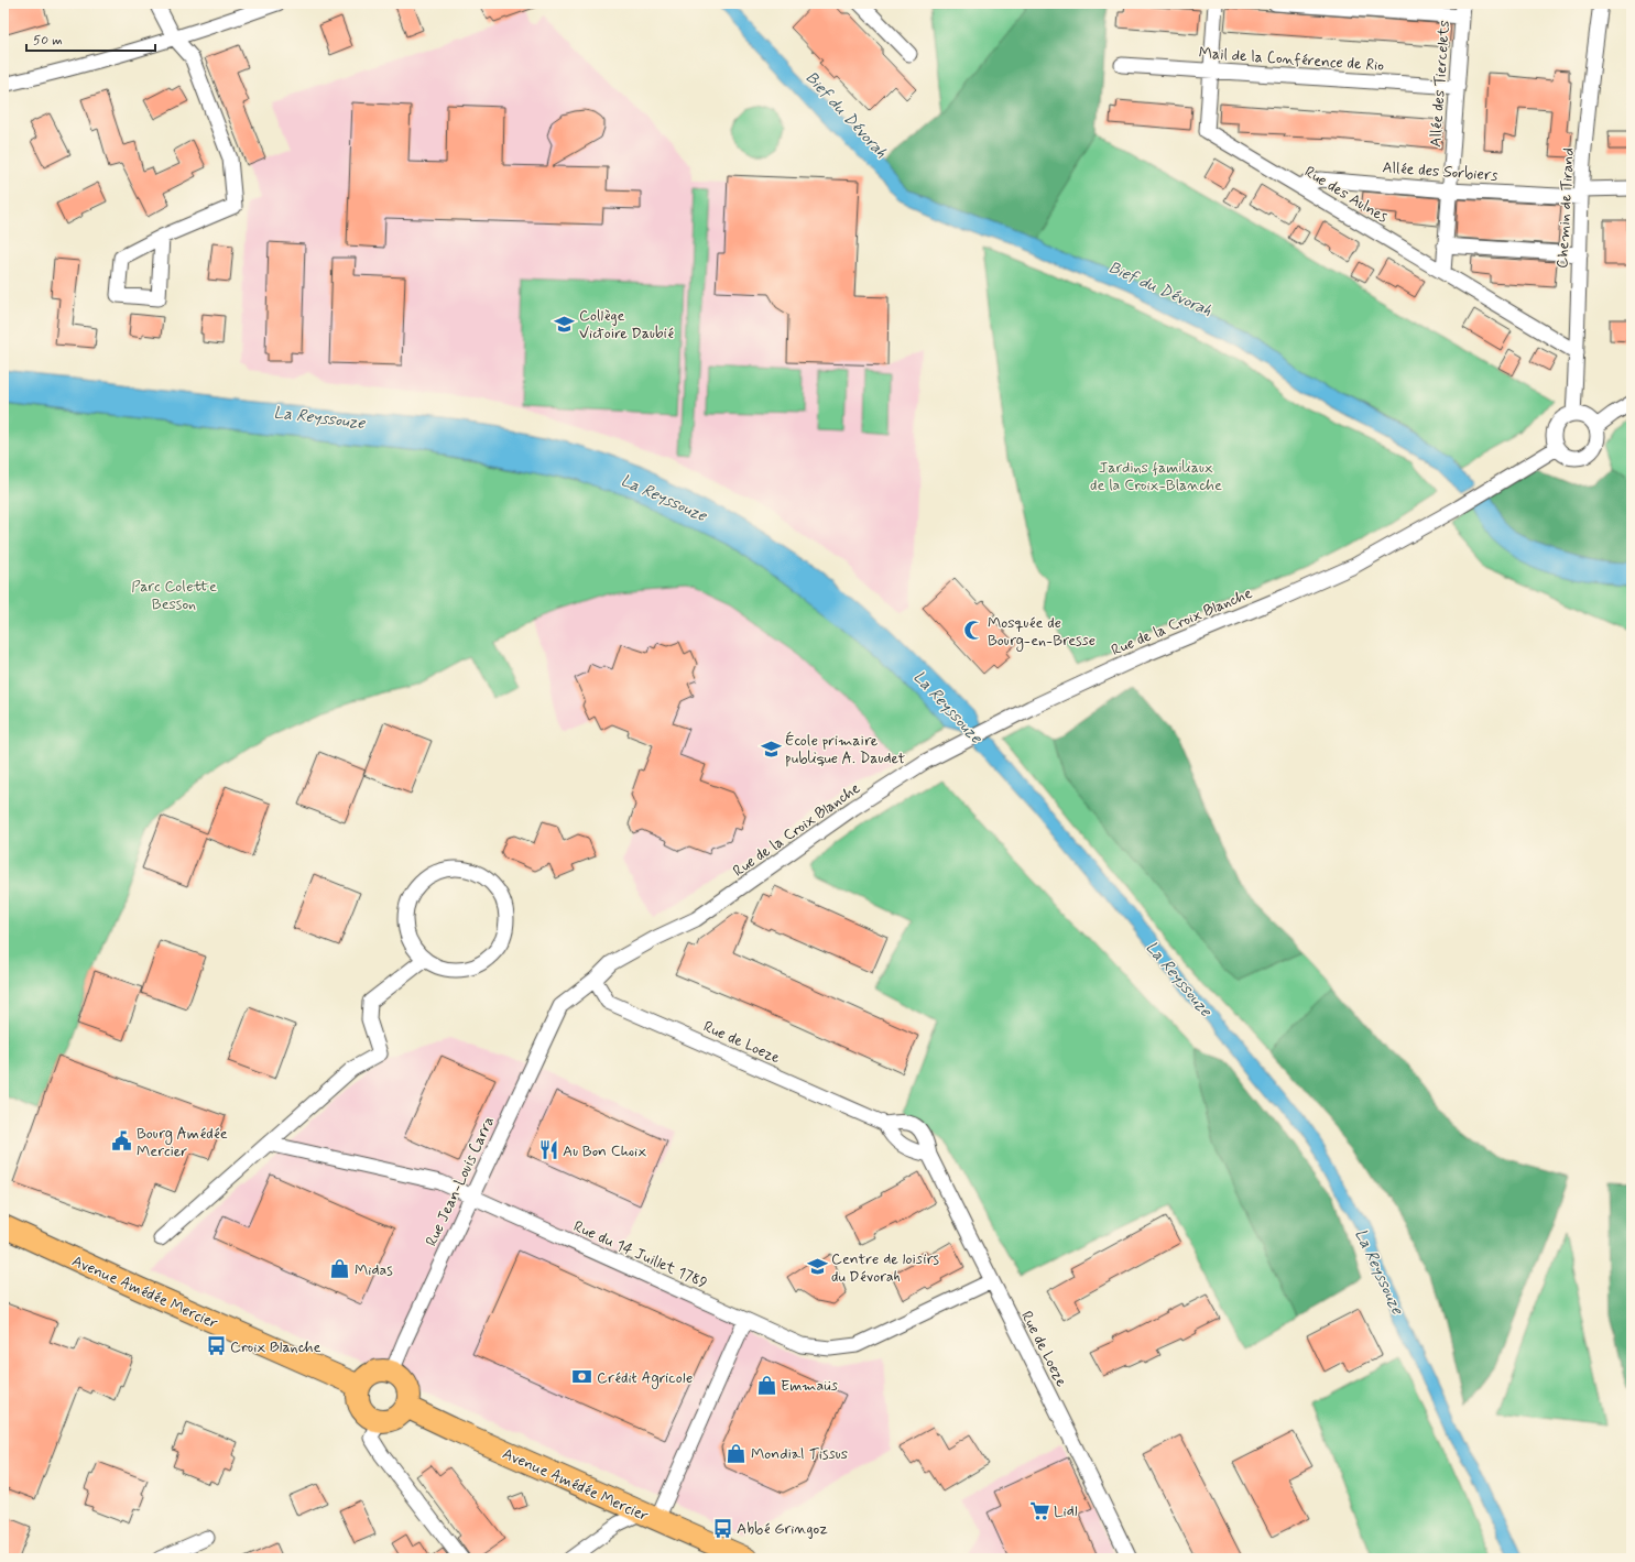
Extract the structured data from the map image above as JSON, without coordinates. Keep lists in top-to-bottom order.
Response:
{
  "streets": {
    "main road": ["Avenue Amédée Mercier"],
    "street": [
      "Mail de la Conférence de Rio",
      "Allée des Tiercelets",
      "Allée des Sorbiers",
      "Rue des Aulnes",
      "Chemin de Tirand",
      "Rue de la Croix Blanche",
      "Rue de Loeze",
      "Rue Jean-Louis Carra",
      "Rue du 14 Juillet 1789"
    ]
  },
  "crossings": [
    ["Mail de la Conférence de Rio", "Allée des Tiercelets"],
    ["Mail de la Conférence de Rio", "Rue des Aulnes"],
    ["Allée des Tiercelets", "Allée des Sorbiers"],
    ["Allée des Tiercelets", "Rue des Aulnes"],
    ["Allée des Sorbiers", "Rue des Aulnes"],
    ["Allée des Sorbiers", "Chemin de Tirand"],
    ["Rue des Aulnes", "Chemin de Tirand"],
    ["Chemin de Tirand", "Rue de la Croix Blanche"],
    ["Rue de la Croix Blanche", "Rue de Loeze"],
    ["Rue de la Croix Blanche", "Rue Jean-Louis Carra"],
    ["Rue de Loeze", "Rue du 14 Juillet 1789"],
    ["Rue Jean-Louis Carra", "Rue du 14 Juillet 1789"],
    ["Rue Jean-Louis Carra", "Avenue Amédée Mercier"]
  ],
  "water": ["Bief du Dévorah", "La Reyssouze"],
  "parks": ["Jardins familiaux de la Croix-Blanche", "Parc Colette Besson"],
  "places": {
    "school or university": ["Collège Victoire Daubié", "École primaire publique A. Daudet", "Centre de loisirs du Dévorah"],
    "mosque": ["Mosquée de Bourg-en-Bresse"],
    "public building": ["Bourg Amédée Mercier"],
    "restaurant": ["Au Bon Choix"],
    "shop": ["Midas", "Emmaüs", "Mondial Tissus"],
    "bus stop": ["Croix Blanche", "Abbé Gringoz"],
    "bank": ["Crédit Agricole"],
    "supermarket": ["Lidl"]
  },
  "scale_bar": "50 m"
}
